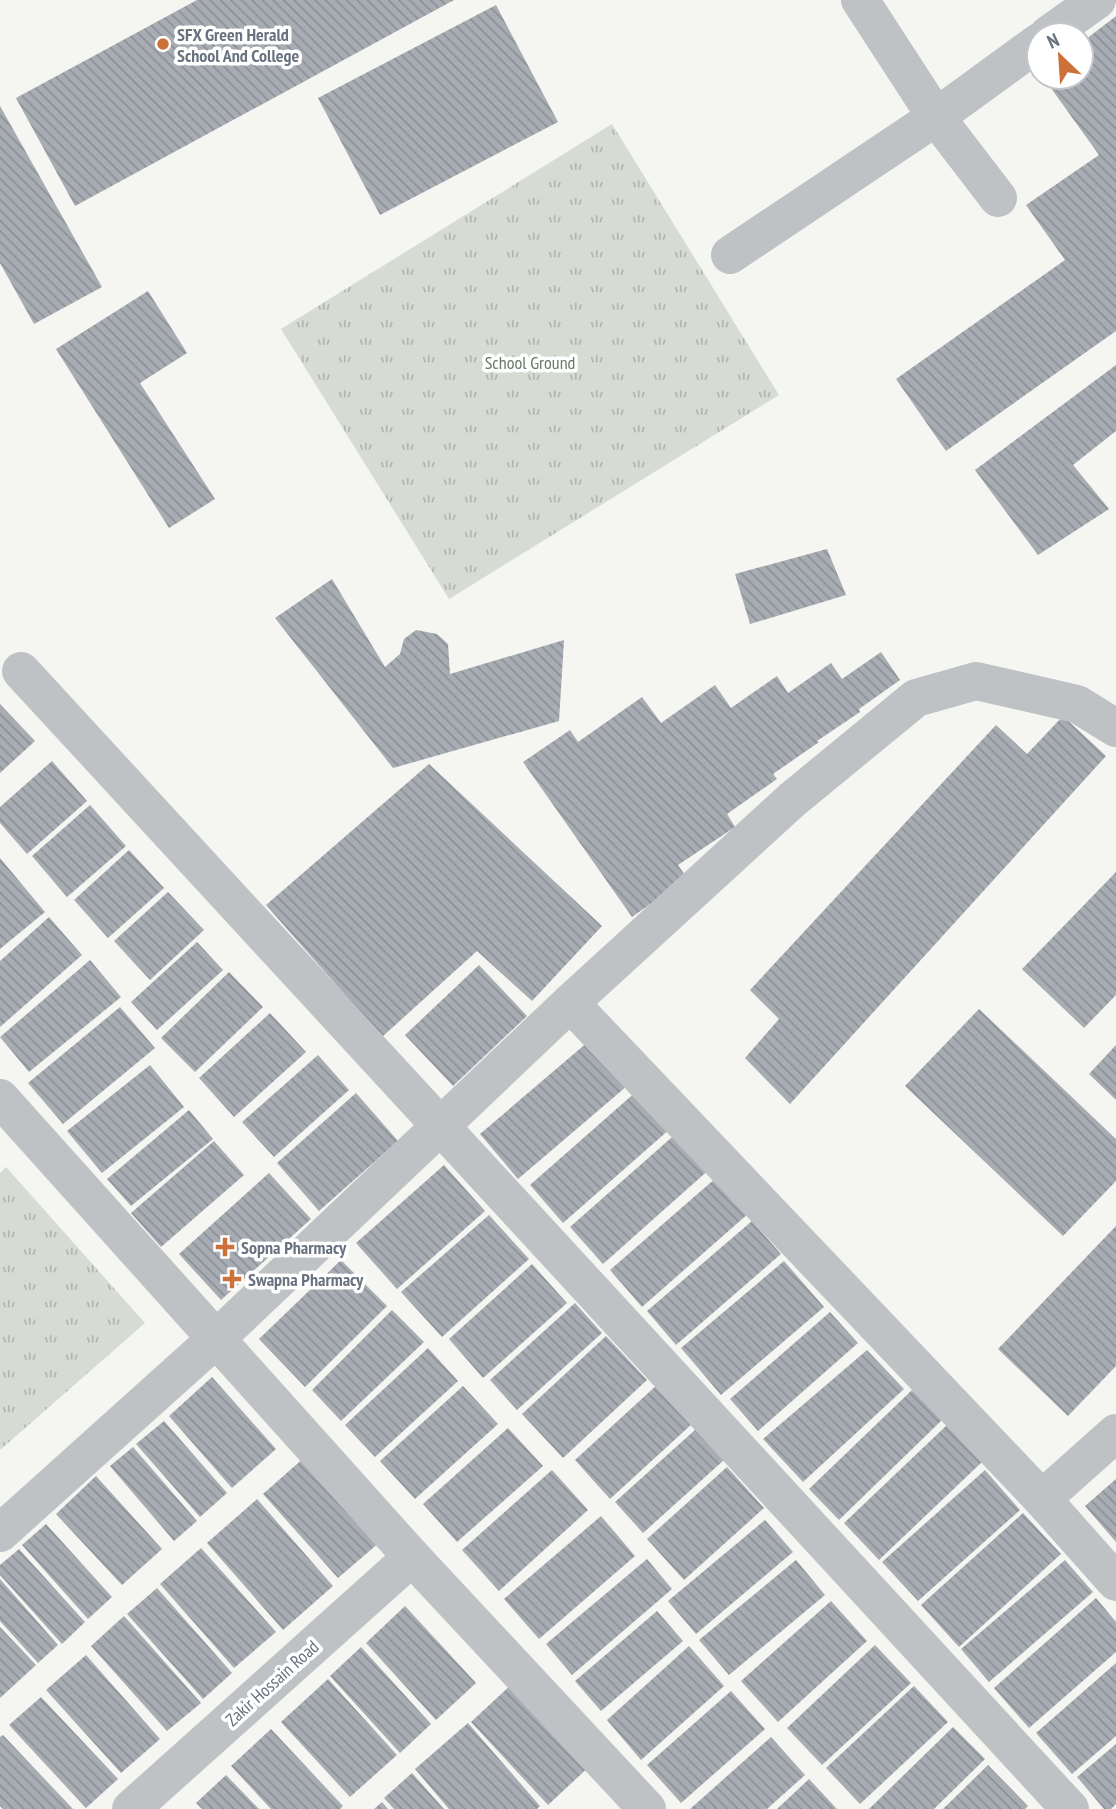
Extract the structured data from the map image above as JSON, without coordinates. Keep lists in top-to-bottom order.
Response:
{
  "streets": {
    "street": ["Zakir Hossain Road"]
  },
  "parks": ["School Ground"],
  "places": {
    "other": ["SFX Green Herald School And College"],
    "health": ["Sopna Pharmacy", "Swapna Pharmacy"]
  },
  "north": "top left"
}
